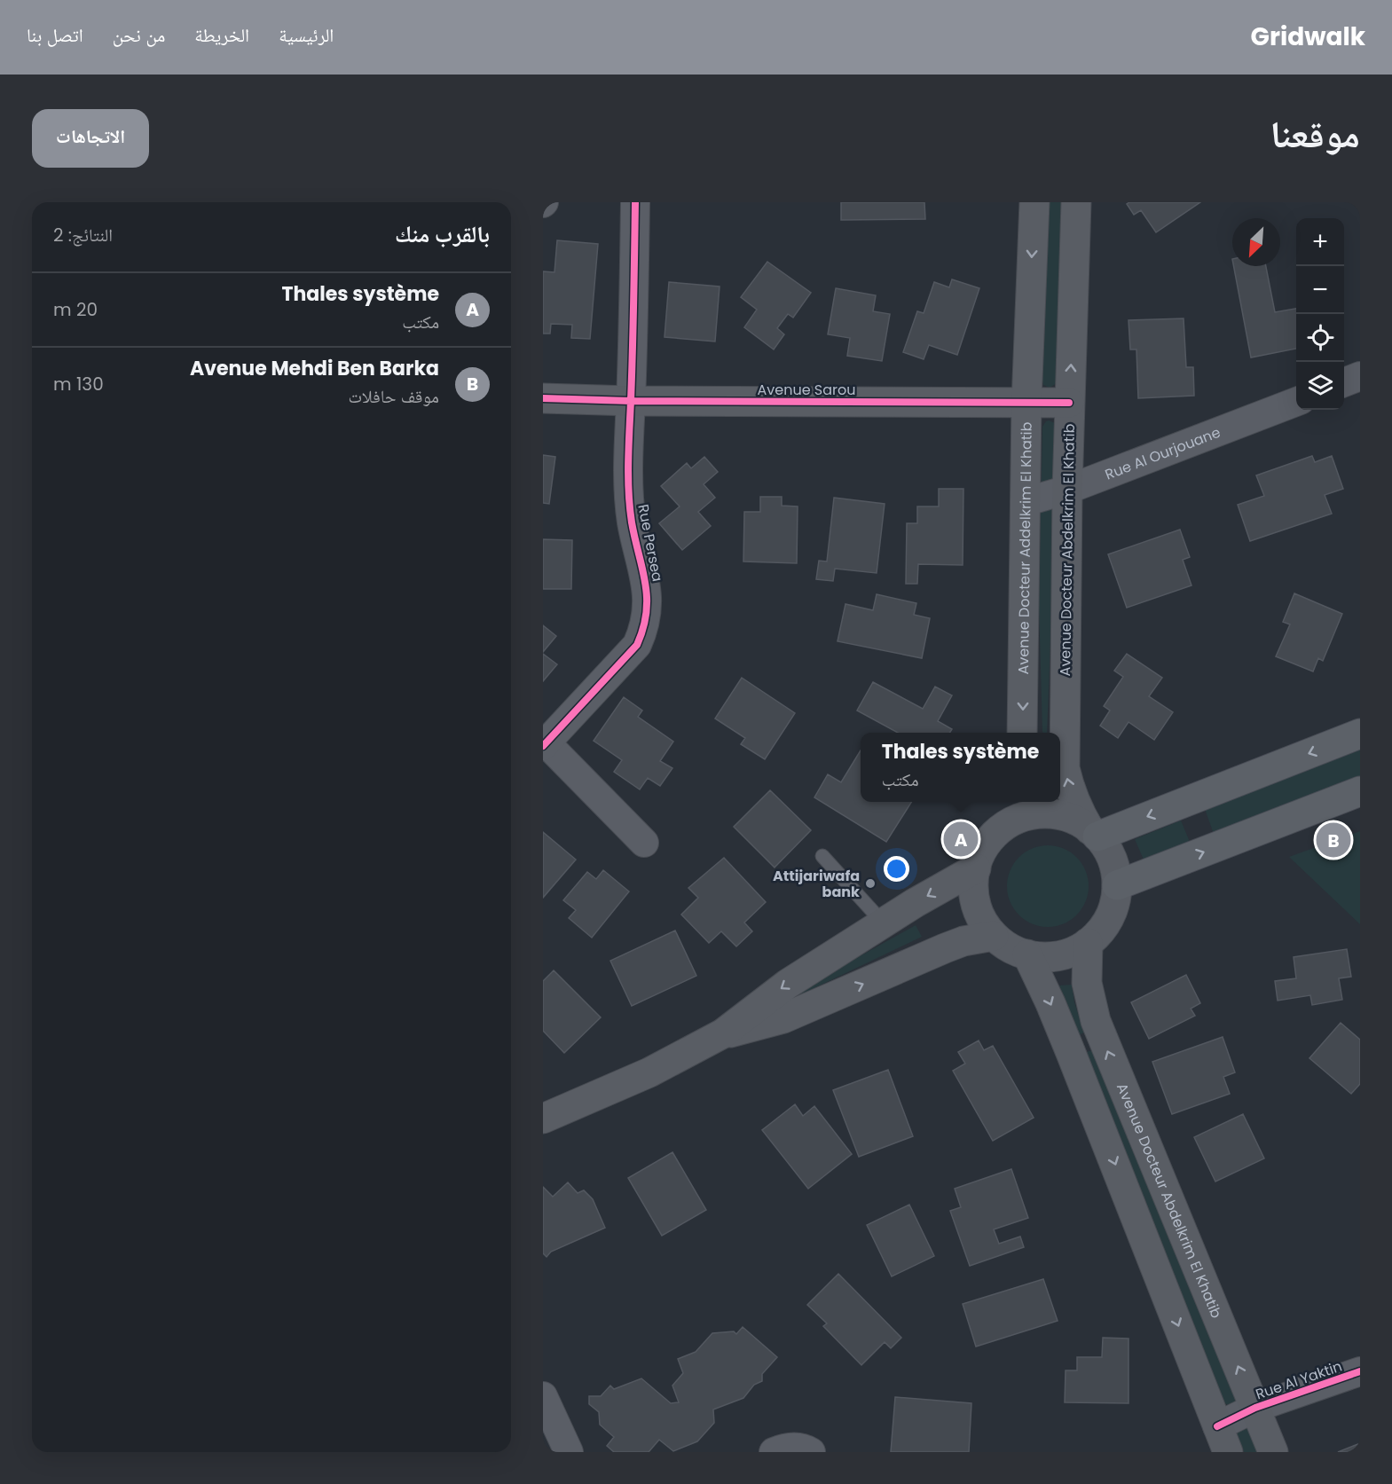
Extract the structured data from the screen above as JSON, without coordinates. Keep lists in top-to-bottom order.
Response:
{
  "streets": {
    "main road": ["Avenue Sarou", "Avenue Docteur Addelkrim El Khatib", "Avenue Docteur Abdelkrim El Khatib"],
    "street": ["Rue Al Ourjouane", "Rue Persea", "Rue Al Yaktin"]
  },
  "crossings": [
    ["Avenue Sarou", "Rue Persea"],
    ["Avenue Sarou", "Avenue Docteur Addelkrim El Khatib"],
    ["Avenue Sarou", "Avenue Docteur Abdelkrim El Khatib"],
    ["Rue Al Ourjouane", "Avenue Docteur Addelkrim El Khatib"],
    ["Rue Al Ourjouane", "Avenue Docteur Abdelkrim El Khatib"],
    ["Avenue Docteur Abdelkrim El Khatib", "Rue Al Yaktin"]
  ],
  "one_way": ["Avenue Docteur Addelkrim El Khatib"],
  "places": ["Attijariwafa bank"],
  "north": "bottom left",
  "page": {
    "header": "Gridwalk",
    "nav": [
      "الرئيسية",
      "الخريطة",
      "من نحن",
      "اتصل بنا"
    ],
    "title": "موقعنا",
    "buttons": "الاتجاهات",
    "heading": ["بالقرب منك", "النتائج: 2"],
    "map_buttons": ["+", "−"],
    "list": [
      {
        "mark": "A",
        "name": "Thales système",
        "note": "مكتب",
        "value": "20 m"
      },
      {
        "mark": "B",
        "name": "Avenue Mehdi Ben Barka",
        "note": "موقف حافلات",
        "value": "130 m"
      }
    ],
    "popup": ["Thales système", "مكتب"],
    "pins": ["A", "B"]
  }
}
